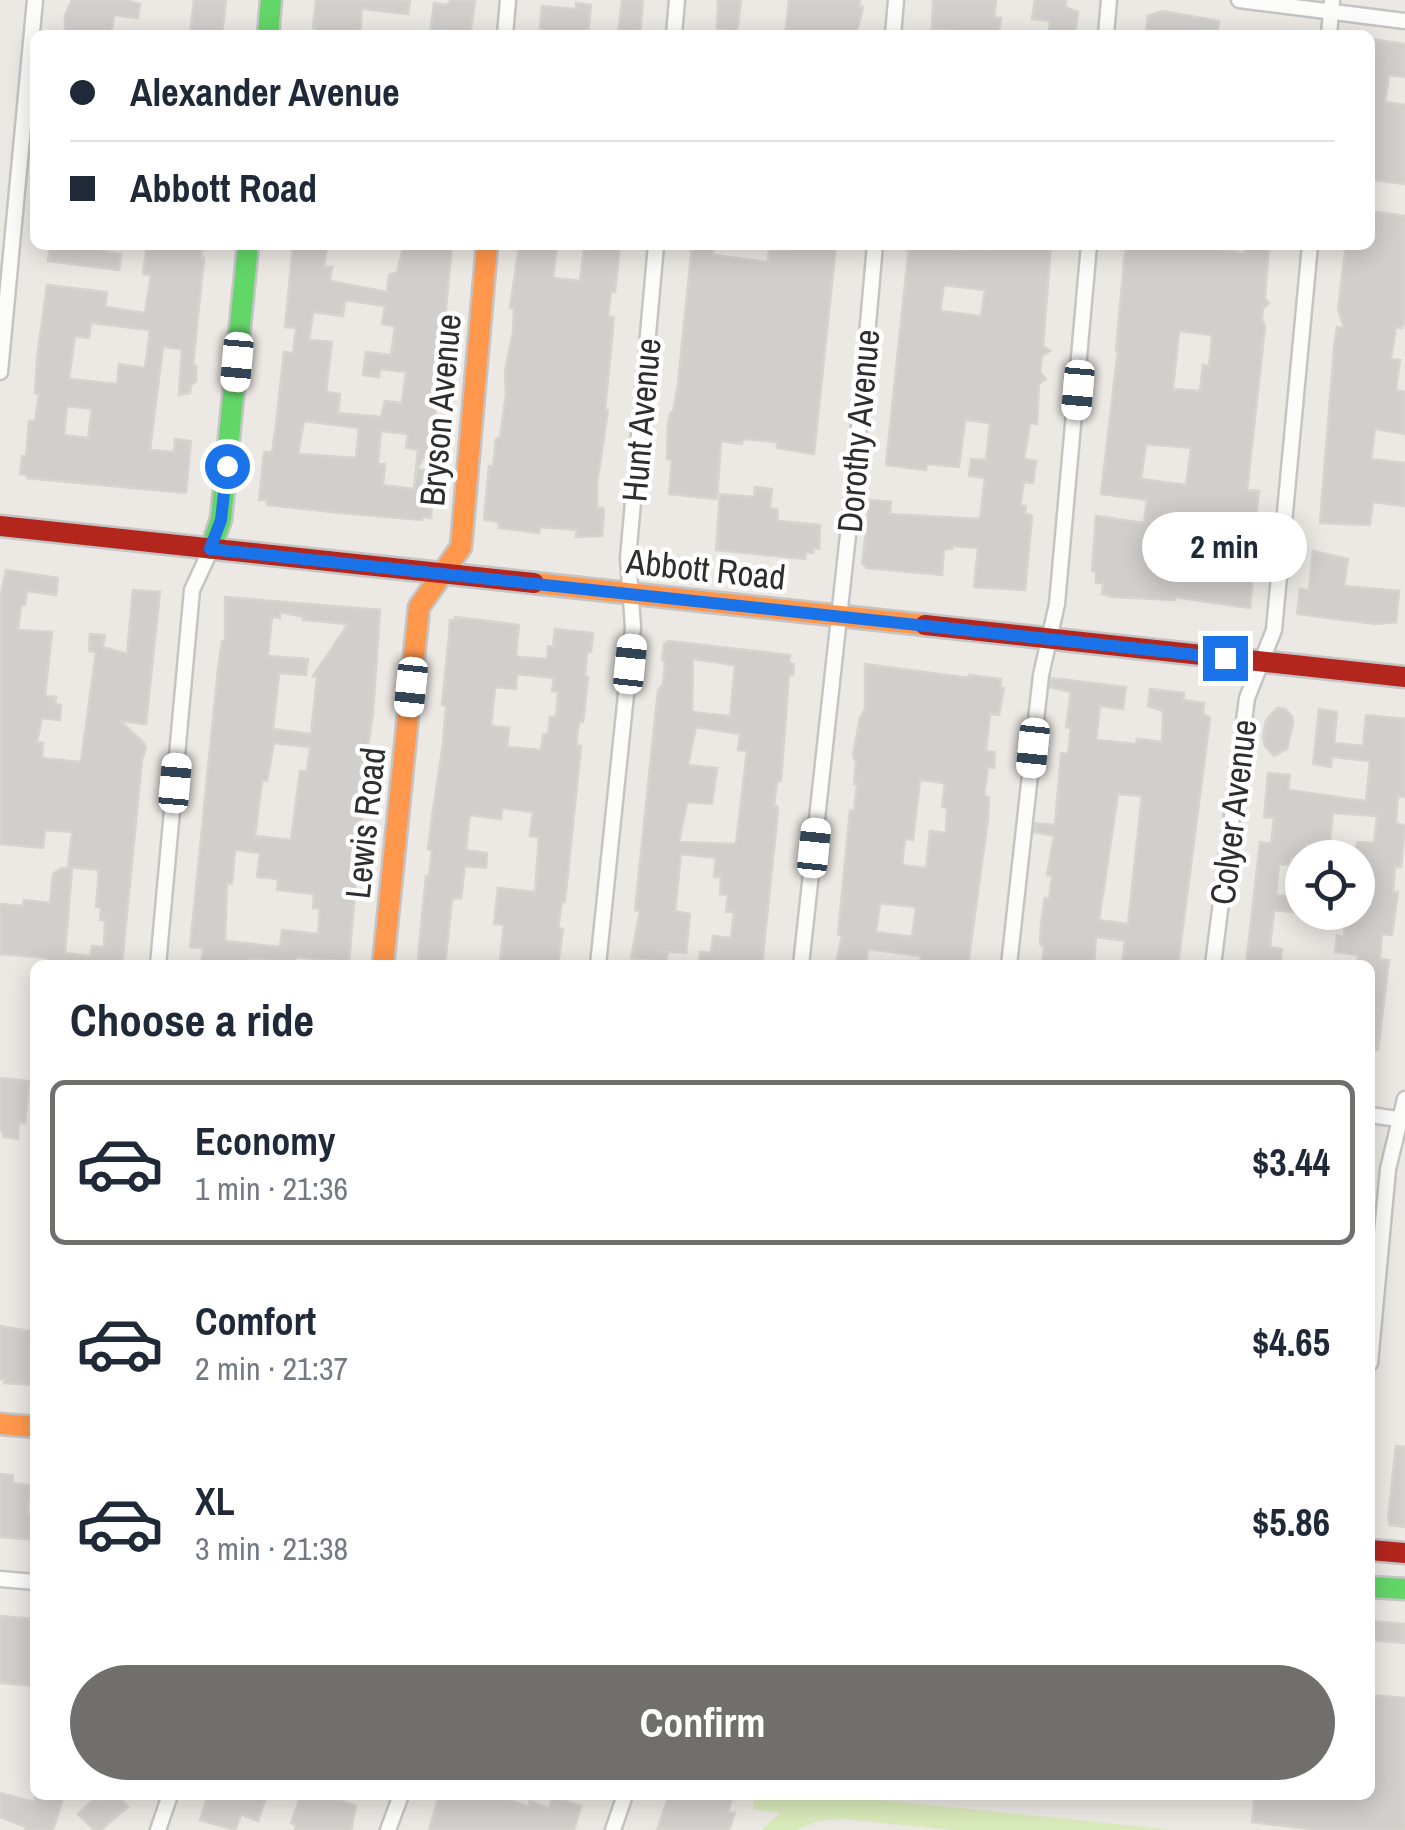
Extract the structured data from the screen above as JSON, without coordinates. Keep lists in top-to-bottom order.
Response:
{
  "streets": {
    "street": [
      "Bryson Avenue",
      "Hunt Avenue",
      "Dorothy Avenue",
      "Abbott Road",
      "Colyer Avenue",
      "Lewis Road"
    ]
  },
  "crossings": [
    ["Bryson Avenue", "Abbott Road"],
    ["Bryson Avenue", "Lewis Road"],
    ["Hunt Avenue", "Abbott Road"],
    ["Dorothy Avenue", "Abbott Road"],
    ["Abbott Road", "Colyer Avenue"],
    ["Abbott Road", "Lewis Road"]
  ],
  "page": {
    "banner": ["Alexander Avenue", "Abbott Road"],
    "bubble": "2 min",
    "heading": "Choose a ride",
    "list": [
      {
        "name": "Economy",
        "note": "1 min · 21:36",
        "value": "$3.44"
      },
      {
        "name": "Comfort",
        "note": "2 min · 21:37",
        "value": "$4.65"
      },
      {
        "name": "XL",
        "note": "3 min · 21:38",
        "value": "$5.86"
      }
    ],
    "buttons": "Confirm"
  }
}
